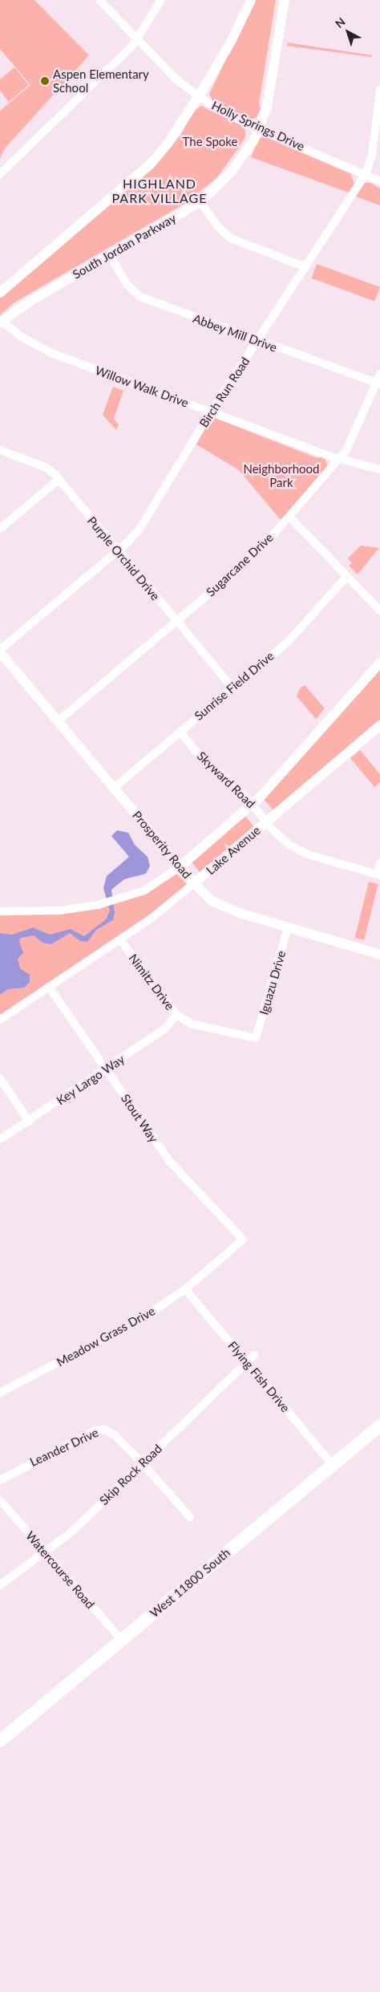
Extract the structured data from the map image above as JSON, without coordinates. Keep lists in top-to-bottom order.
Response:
{
  "streets": {
    "main road": ["West 11800 South"],
    "street": [
      "Holly Springs Drive",
      "South Jordan Parkway",
      "Abbey Mill Drive",
      "Willow Walk Drive",
      "Birch Run Road",
      "Purple Orchid Drive",
      "Sugarcane Drive",
      "Sunrise Field Drive",
      "Skyward Road",
      "Prosperity Road",
      "Lake Avenue",
      "Nimitz Drive",
      "Iguazu Drive",
      "Key Largo Way",
      "Stout Way",
      "Meadow Grass Drive",
      "Flying Fish Drive",
      "Leander Drive",
      "Skip Rock Road",
      "Watercourse Road"
    ]
  },
  "crossings": [
    ["Holly Springs Drive", "South Jordan Parkway"],
    ["Holly Springs Drive", "Birch Run Road"],
    ["South Jordan Parkway", "Abbey Mill Drive"],
    ["South Jordan Parkway", "Willow Walk Drive"],
    ["Abbey Mill Drive", "Birch Run Road"],
    ["Abbey Mill Drive", "Sugarcane Drive"],
    ["Willow Walk Drive", "Birch Run Road"],
    ["Willow Walk Drive", "Sugarcane Drive"],
    ["Birch Run Road", "Purple Orchid Drive"],
    ["Birch Run Road", "Prosperity Road"],
    ["Purple Orchid Drive", "Sugarcane Drive"],
    ["Purple Orchid Drive", "Sunrise Field Drive"],
    ["Sugarcane Drive", "Prosperity Road"],
    ["Sunrise Field Drive", "Skyward Road"],
    ["Sunrise Field Drive", "Prosperity Road"],
    ["Skyward Road", "Lake Avenue"],
    ["Prosperity Road", "Lake Avenue"],
    ["Prosperity Road", "Iguazu Drive"],
    ["Lake Avenue", "Nimitz Drive"],
    ["Lake Avenue", "Stout Way"],
    ["Nimitz Drive", "Iguazu Drive"],
    ["Nimitz Drive", "Key Largo Way"],
    ["Key Largo Way", "Stout Way"],
    ["Stout Way", "Meadow Grass Drive"],
    ["Meadow Grass Drive", "Flying Fish Drive"],
    ["Flying Fish Drive", "Skip Rock Road"],
    ["Flying Fish Drive", "West 11800 South"],
    ["Leander Drive", "Skip Rock Road"],
    ["Skip Rock Road", "Watercourse Road"],
    ["Watercourse Road", "West 11800 South"]
  ],
  "districts": ["HIGHLAND PARK VILLAGE"],
  "parks": ["The Spoke", "Neighborhood Park"],
  "places": ["Aspen Elementary School"],
  "north": "top left"
}
